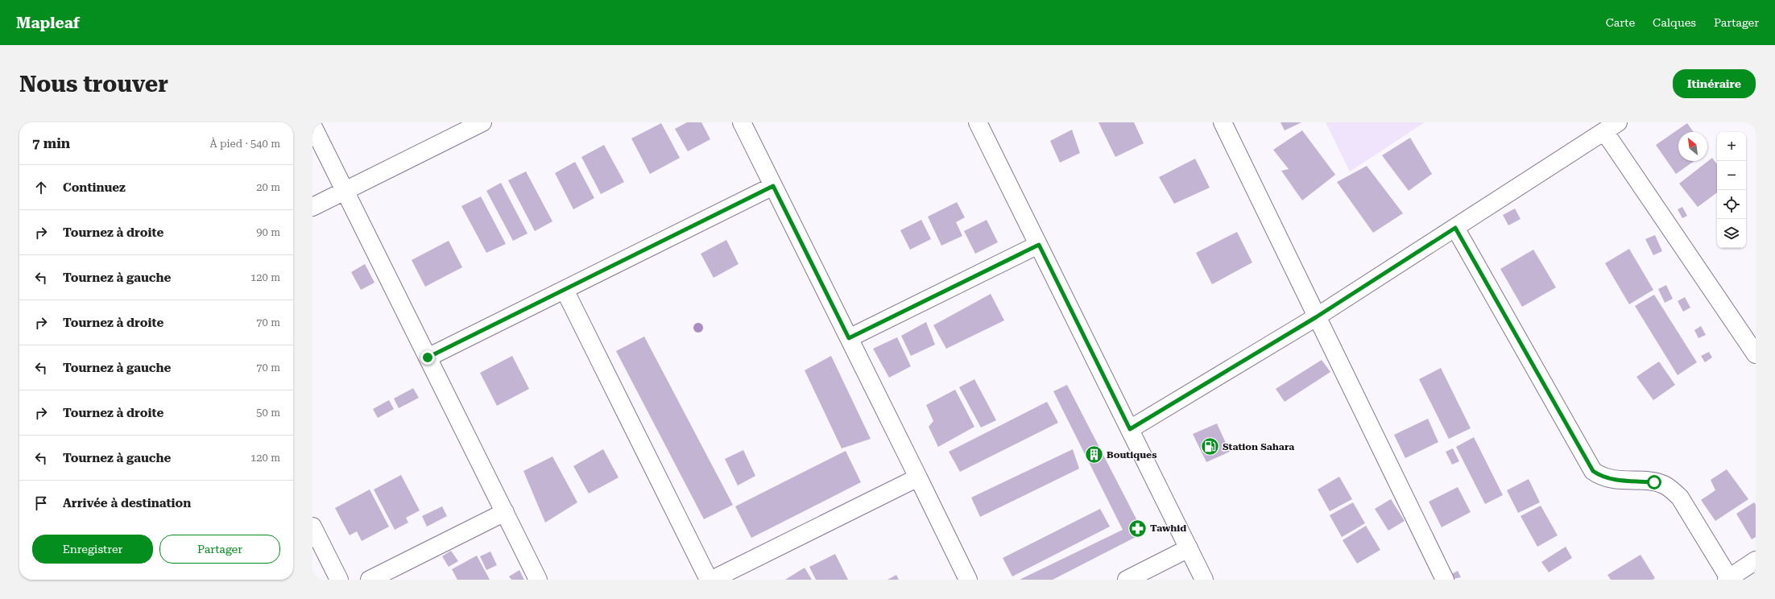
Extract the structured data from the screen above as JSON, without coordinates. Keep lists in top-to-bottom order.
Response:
{
  "places": {
    "fuel station": ["Station Sahara"],
    "building": ["Boutiques"],
    "pharmacy": ["Tawhid"]
  },
  "north": "top left",
  "page": {
    "header": "Mapleaf",
    "nav": ["Carte", "Calques", "Partager"],
    "buttons": [
      "Itinéraire",
      ["Enregistrer", "Partager"]
    ],
    "title": "Nous trouver",
    "heading": ["7 min", "À pied · 540 m"],
    "map_buttons": ["+", "−"],
    "list": [
      ["Continuez", "20 m"],
      ["Tournez à droite", "90 m"],
      ["Tournez à gauche", "120 m"],
      ["Tournez à droite", "70 m"],
      ["Tournez à gauche", "70 m"],
      ["Tournez à droite", "50 m"],
      ["Tournez à gauche", "120 m"],
      "Arrivée à destination"
    ]
  }
}
